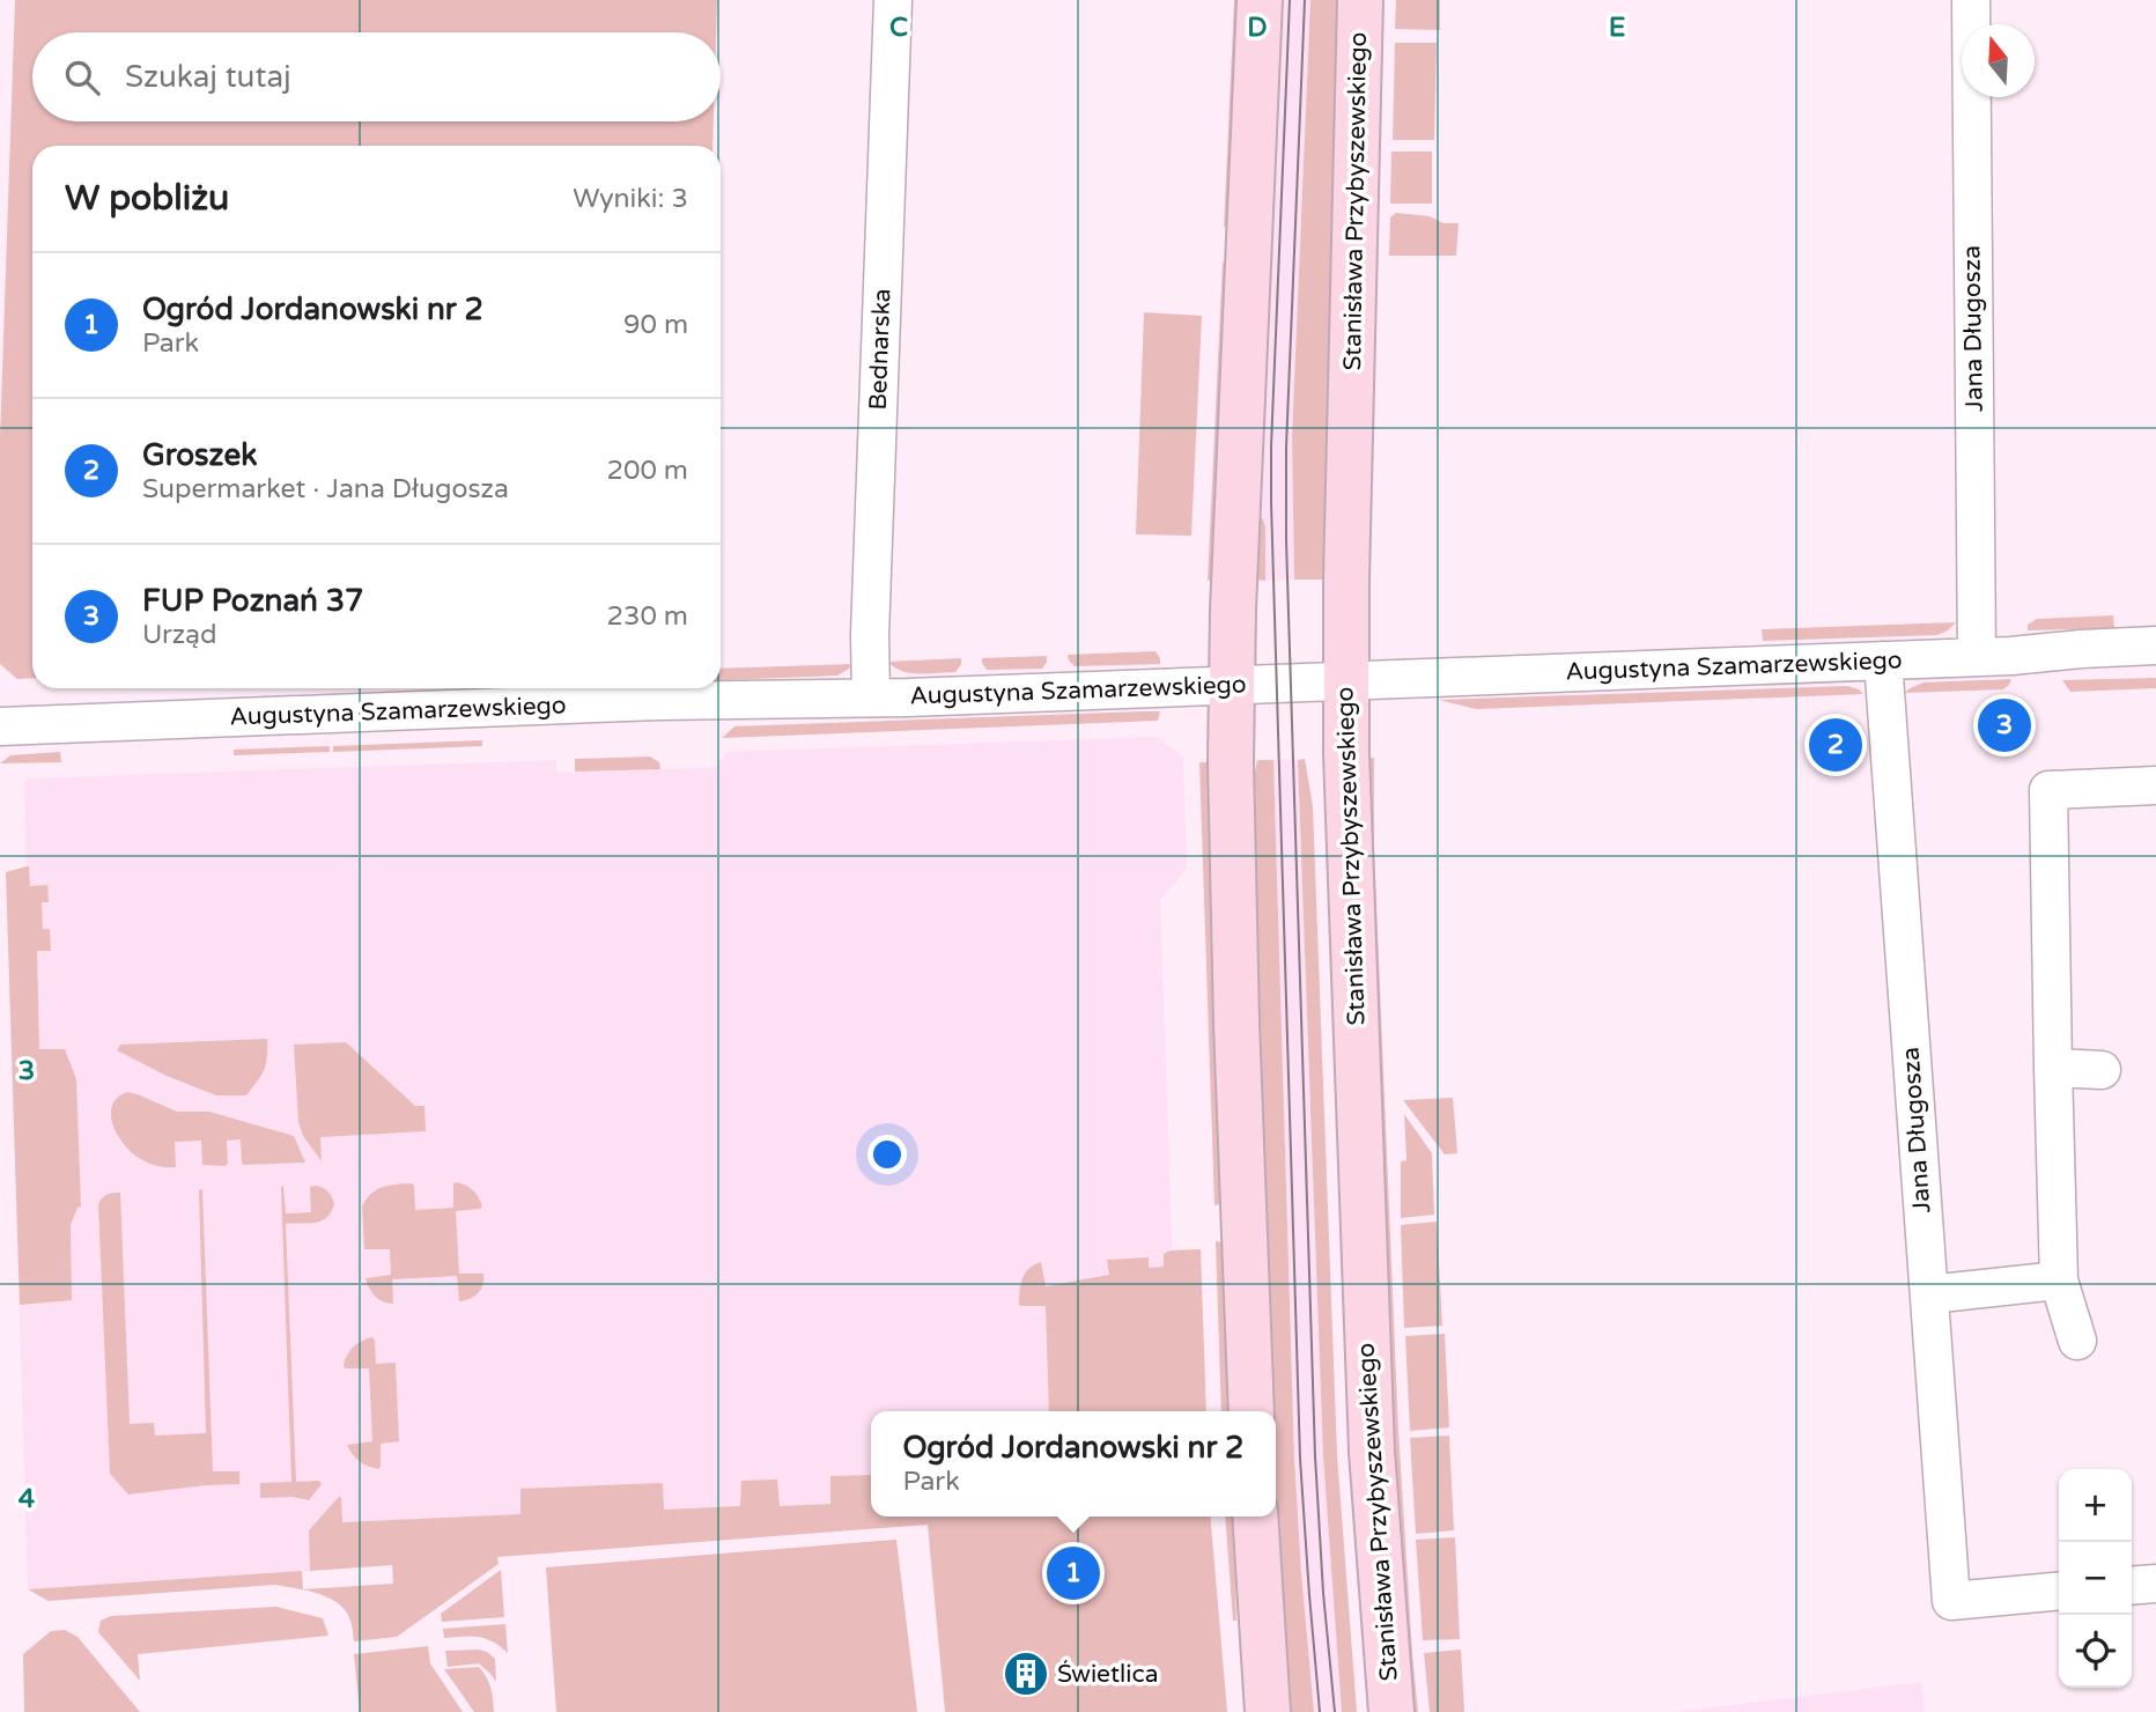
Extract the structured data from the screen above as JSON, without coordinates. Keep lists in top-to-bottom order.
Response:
{
  "streets": {
    "main road": ["Stanisława Przybyszewskiego"],
    "street": ["Jana Długosza", "Bednarska", "Augustyna Szamarzewskiego"]
  },
  "crossings": [
    ["Stanisława Przybyszewskiego", "Augustyna Szamarzewskiego"],
    ["Jana Długosza", "Augustyna Szamarzewskiego"],
    ["Bednarska", "Augustyna Szamarzewskiego"]
  ],
  "places": {
    "building": ["Świetlica"]
  },
  "north": "top",
  "page": {
    "search": "Szukaj tutaj",
    "heading": ["W pobliżu", "Wyniki: 3"],
    "list": [
      {
        "mark": "1",
        "name": "Ogród Jordanowski nr 2",
        "note": "Park",
        "value": "90 m"
      },
      {
        "mark": "2",
        "name": "Groszek",
        "note": "Supermarket · Jana Długosza",
        "value": "200 m"
      },
      {
        "mark": "3",
        "name": "FUP Poznań 37",
        "note": "Urząd",
        "value": "230 m"
      }
    ],
    "pins": ["3", "2", "1"],
    "popup": ["Ogród Jordanowski nr 2", "Park"],
    "map_buttons": ["+", "−"]
  },
  "grid": {
    "columns": ["C", "D", "E"],
    "rows": ["3", "4"]
  }
}
